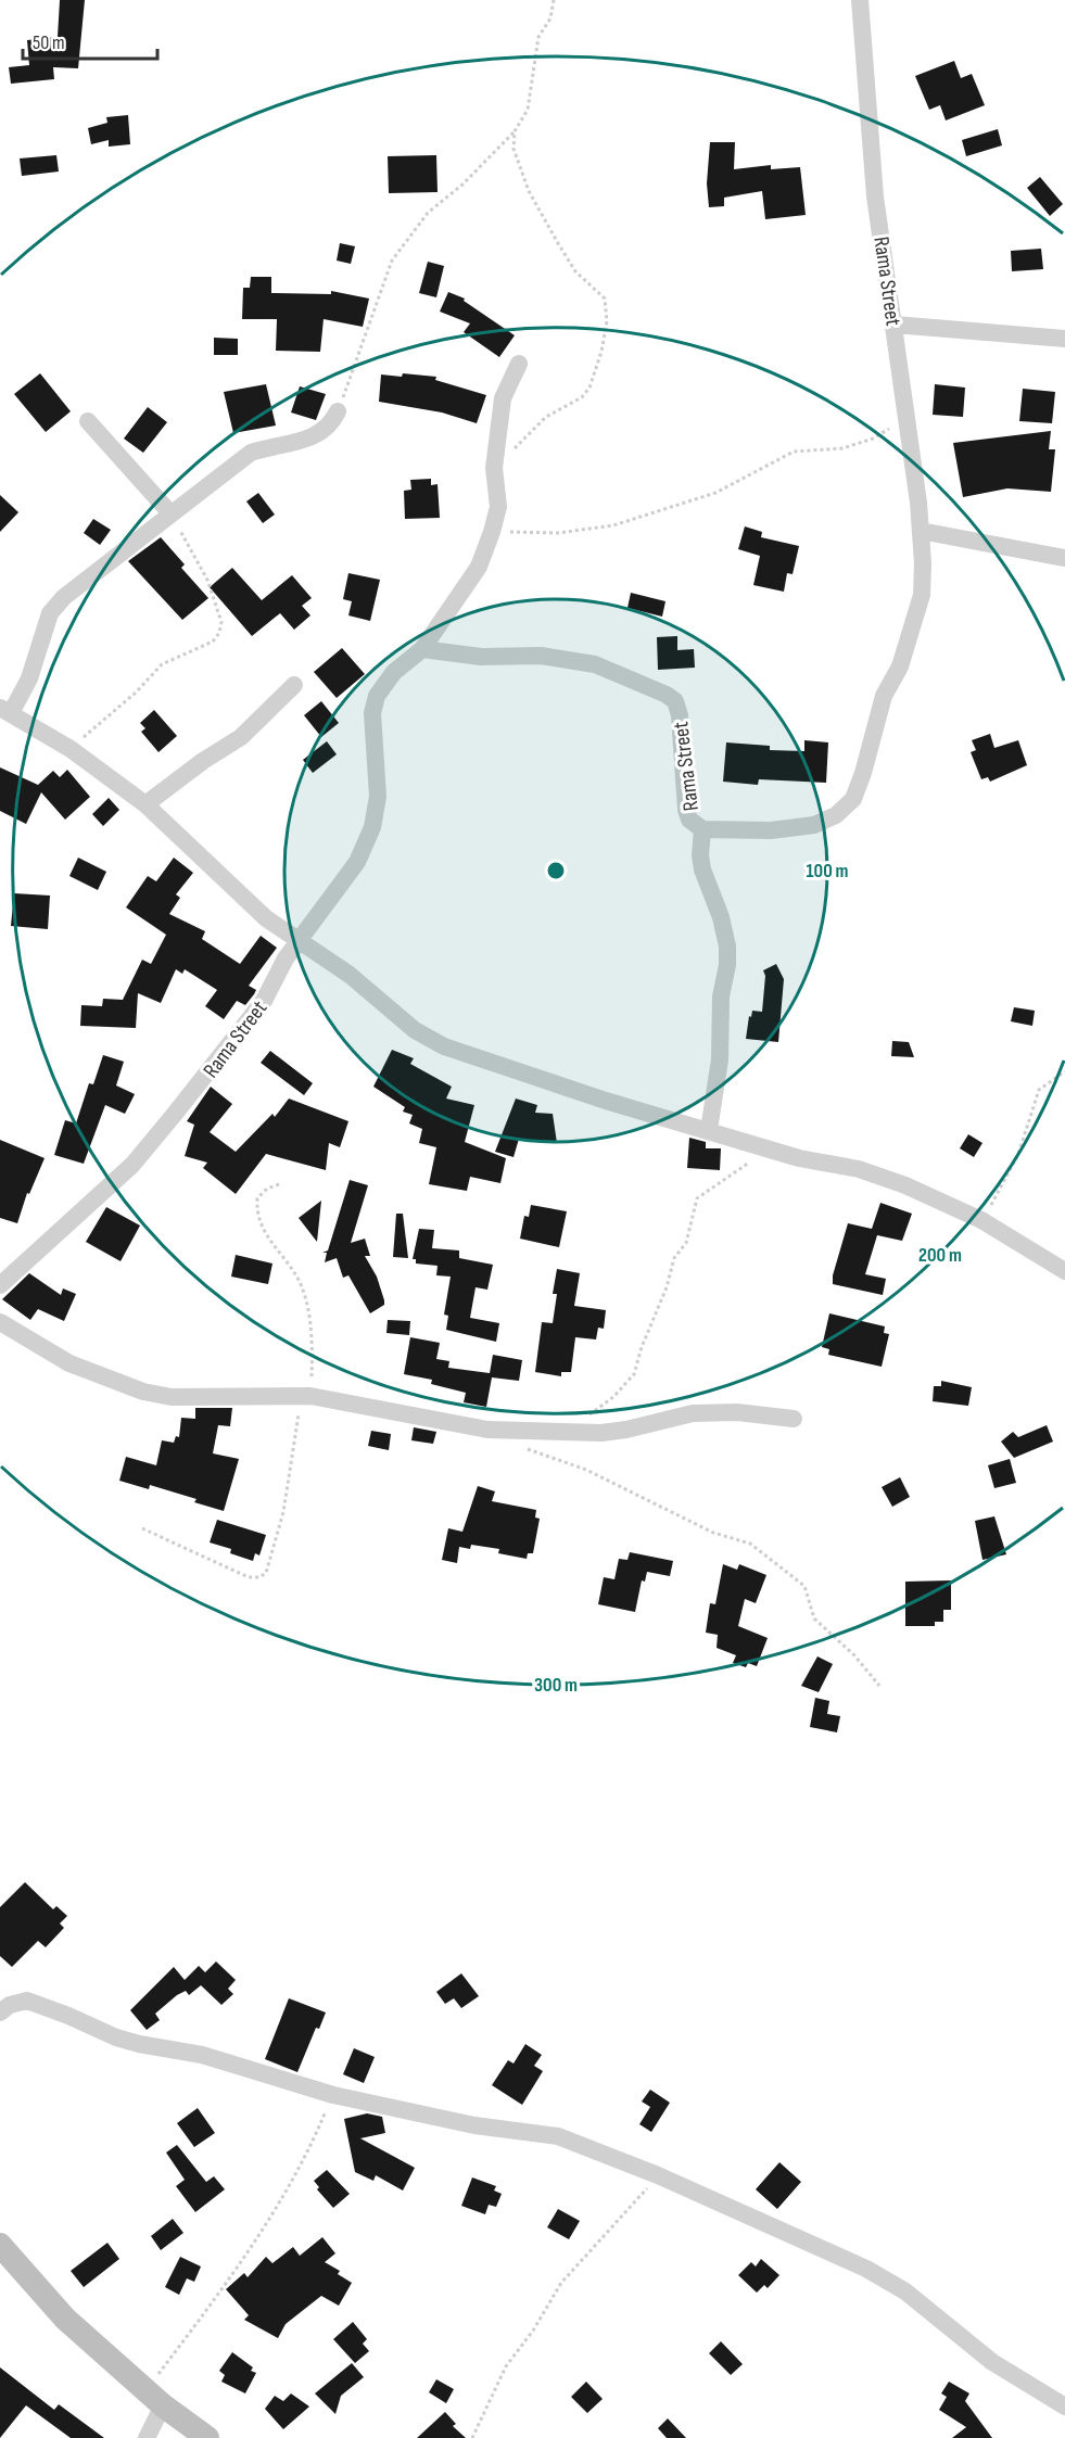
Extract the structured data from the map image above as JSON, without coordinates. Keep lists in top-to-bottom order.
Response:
{
  "streets": {
    "street": ["Rama Street"]
  },
  "scale_bar": "50 m",
  "rings": ["100 m", "200 m", "300 m"]
}
